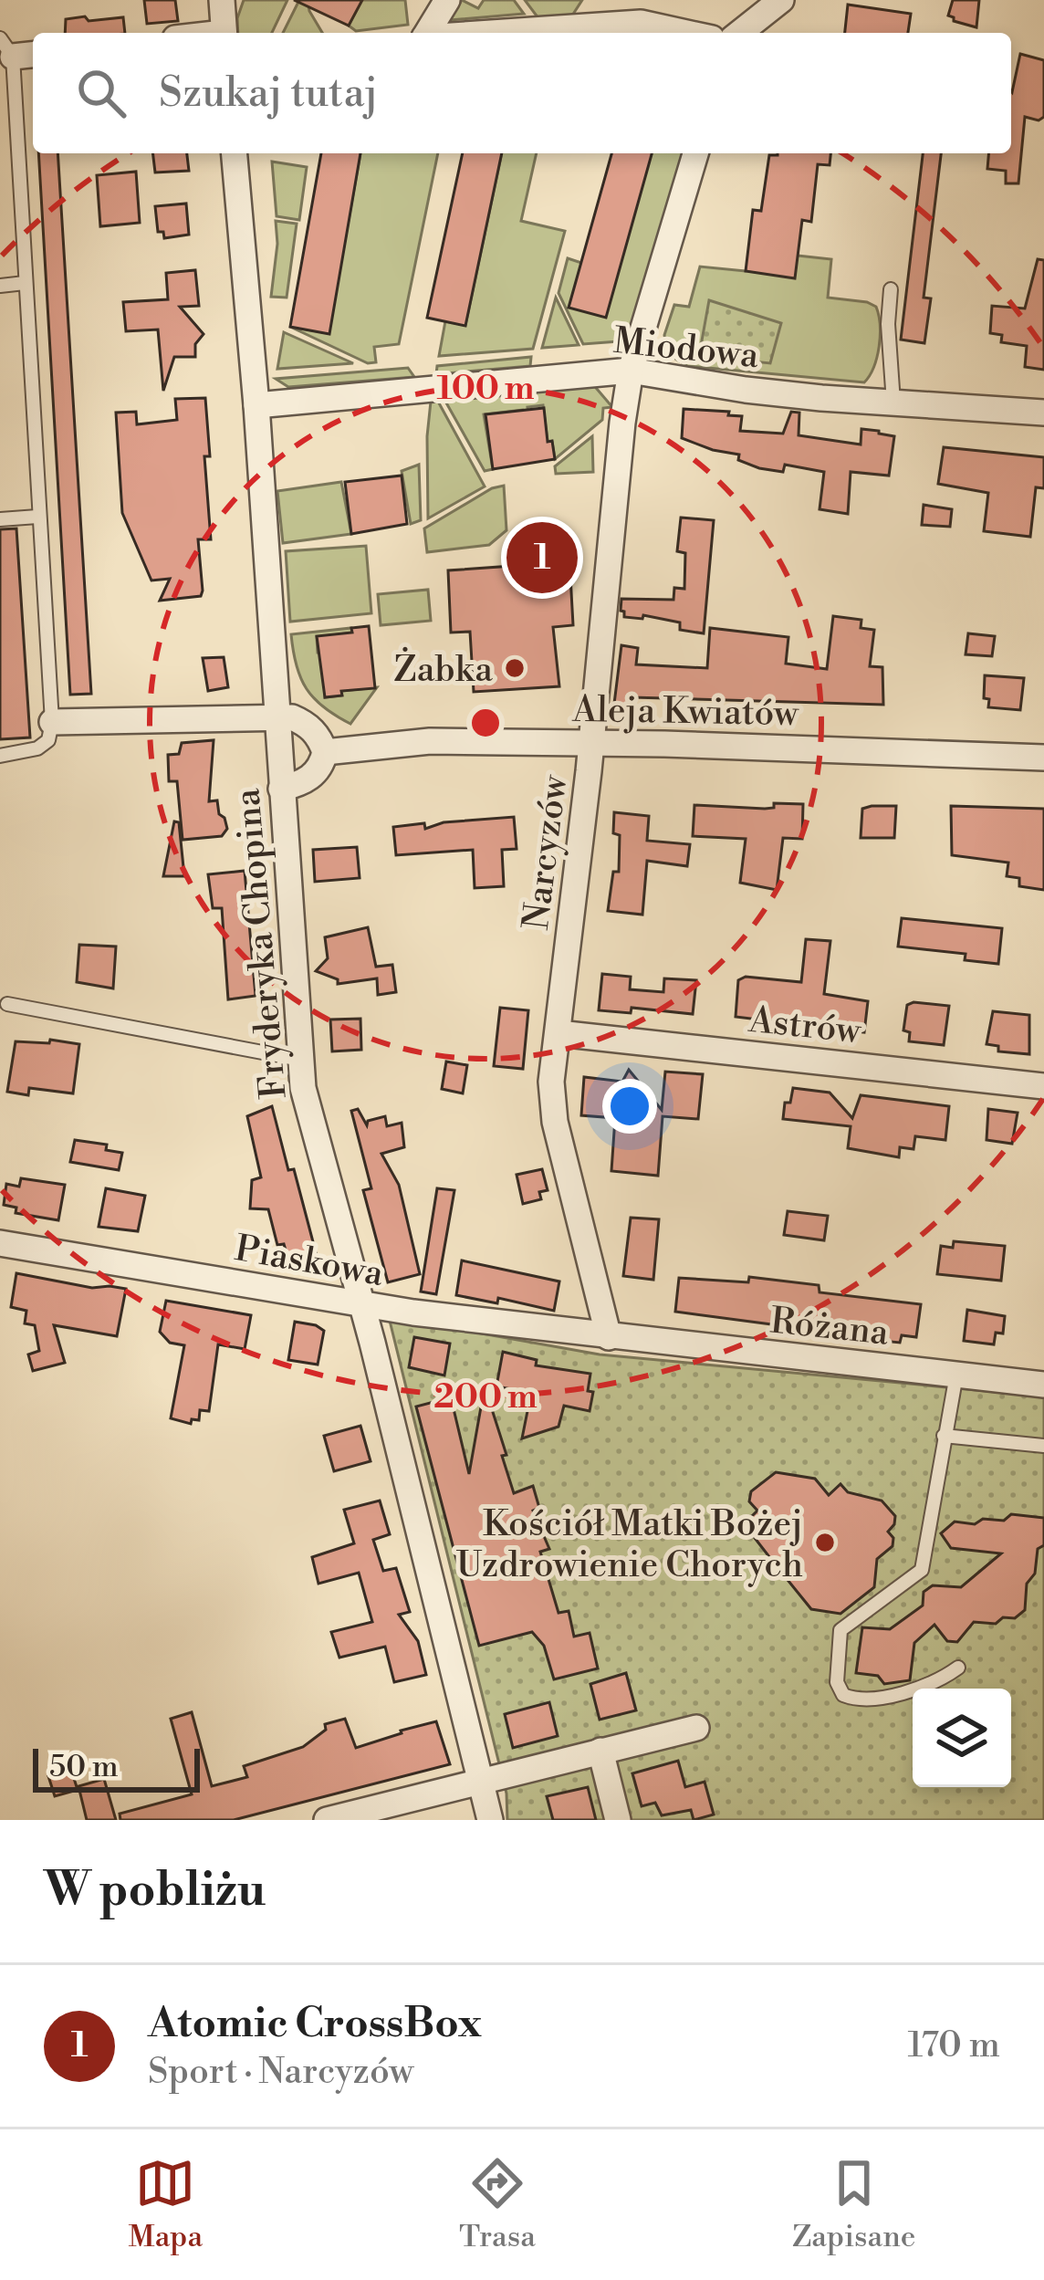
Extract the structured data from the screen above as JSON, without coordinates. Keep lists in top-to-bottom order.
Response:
{
  "streets": {
    "street": [
      "Miodowa",
      "Aleja Kwiatów",
      "Narcyzów",
      "Fryderyka Chopina",
      "Astrów",
      "Piaskowa",
      "Różana"
    ]
  },
  "crossings": [
    ["Miodowa", "Narcyzów"],
    ["Miodowa", "Fryderyka Chopina"],
    ["Aleja Kwiatów", "Narcyzów"],
    ["Narcyzów", "Astrów"],
    ["Narcyzów", "Piaskowa"],
    ["Narcyzów", "Różana"],
    ["Fryderyka Chopina", "Piaskowa"],
    ["Piaskowa", "Różana"]
  ],
  "places": ["Żabka", "Kościół Matki Bożej Uzdrowienie Chorych"],
  "scale_bar": "50 m",
  "page": {
    "search": "Szukaj tutaj",
    "pins": "1",
    "scale": "50 m",
    "heading": "W pobliżu",
    "list": [
      {
        "mark": "1",
        "name": "Atomic CrossBox",
        "note": "Sport · Narcyzów",
        "value": "170 m"
      }
    ],
    "nav": ["Mapa", "Trasa", "Zapisane"]
  },
  "rings": ["100 m", "200 m"]
}
